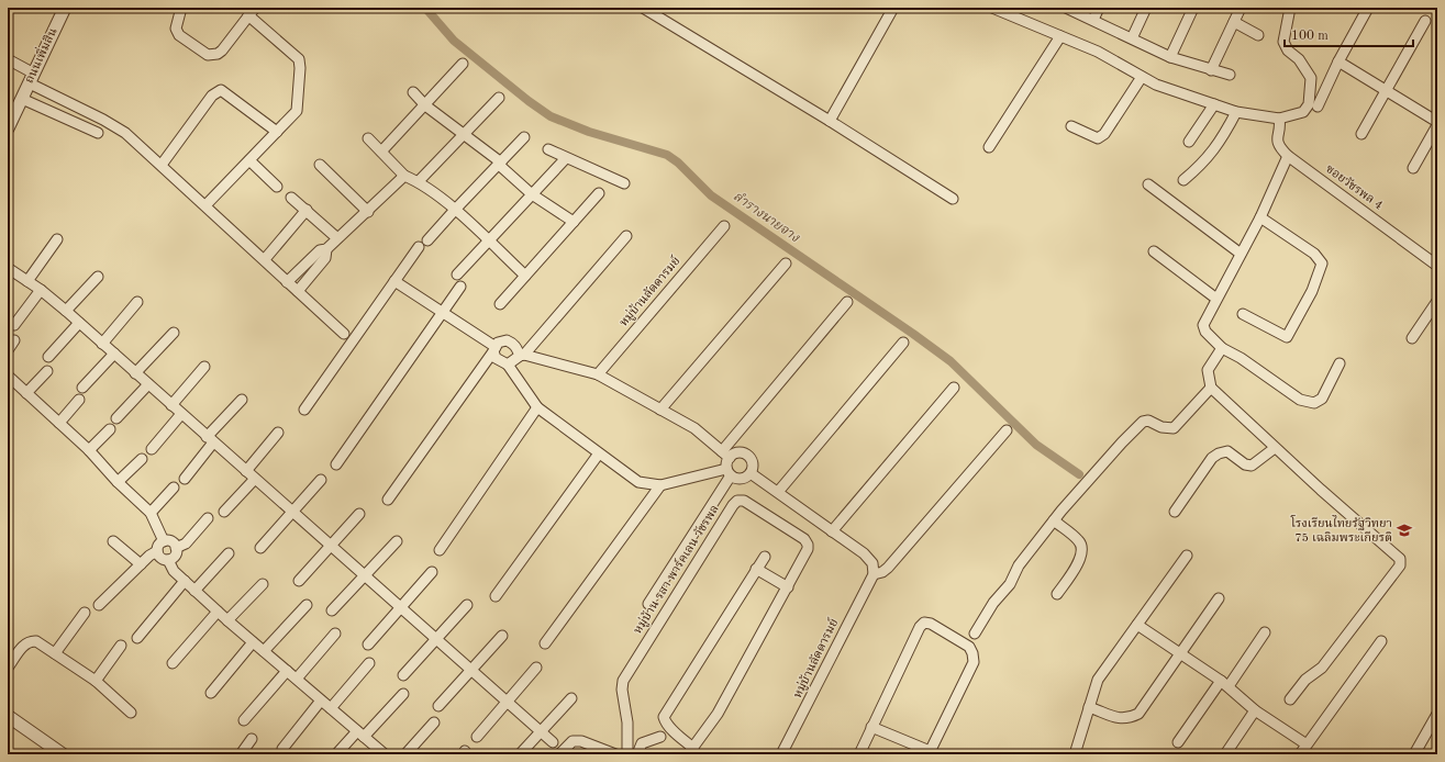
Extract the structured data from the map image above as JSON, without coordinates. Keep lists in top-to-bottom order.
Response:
{
  "streets": {
    "street": [
      "ถนนเพิ่มสิน",
      "ซอยวัชรพล 4",
      "หมู่บ้านลัดดารมย์",
      "หมู่บ้าน รสา พาร์คเลน วัชรพล"
    ]
  },
  "water": ["ลำรางนายจาง"],
  "places": {
    "school or university": ["โรงเรียนไทยรัฐวิทยา 75 เฉลิมพระเกียรติ"]
  },
  "scale_bar": "100 m"
}
